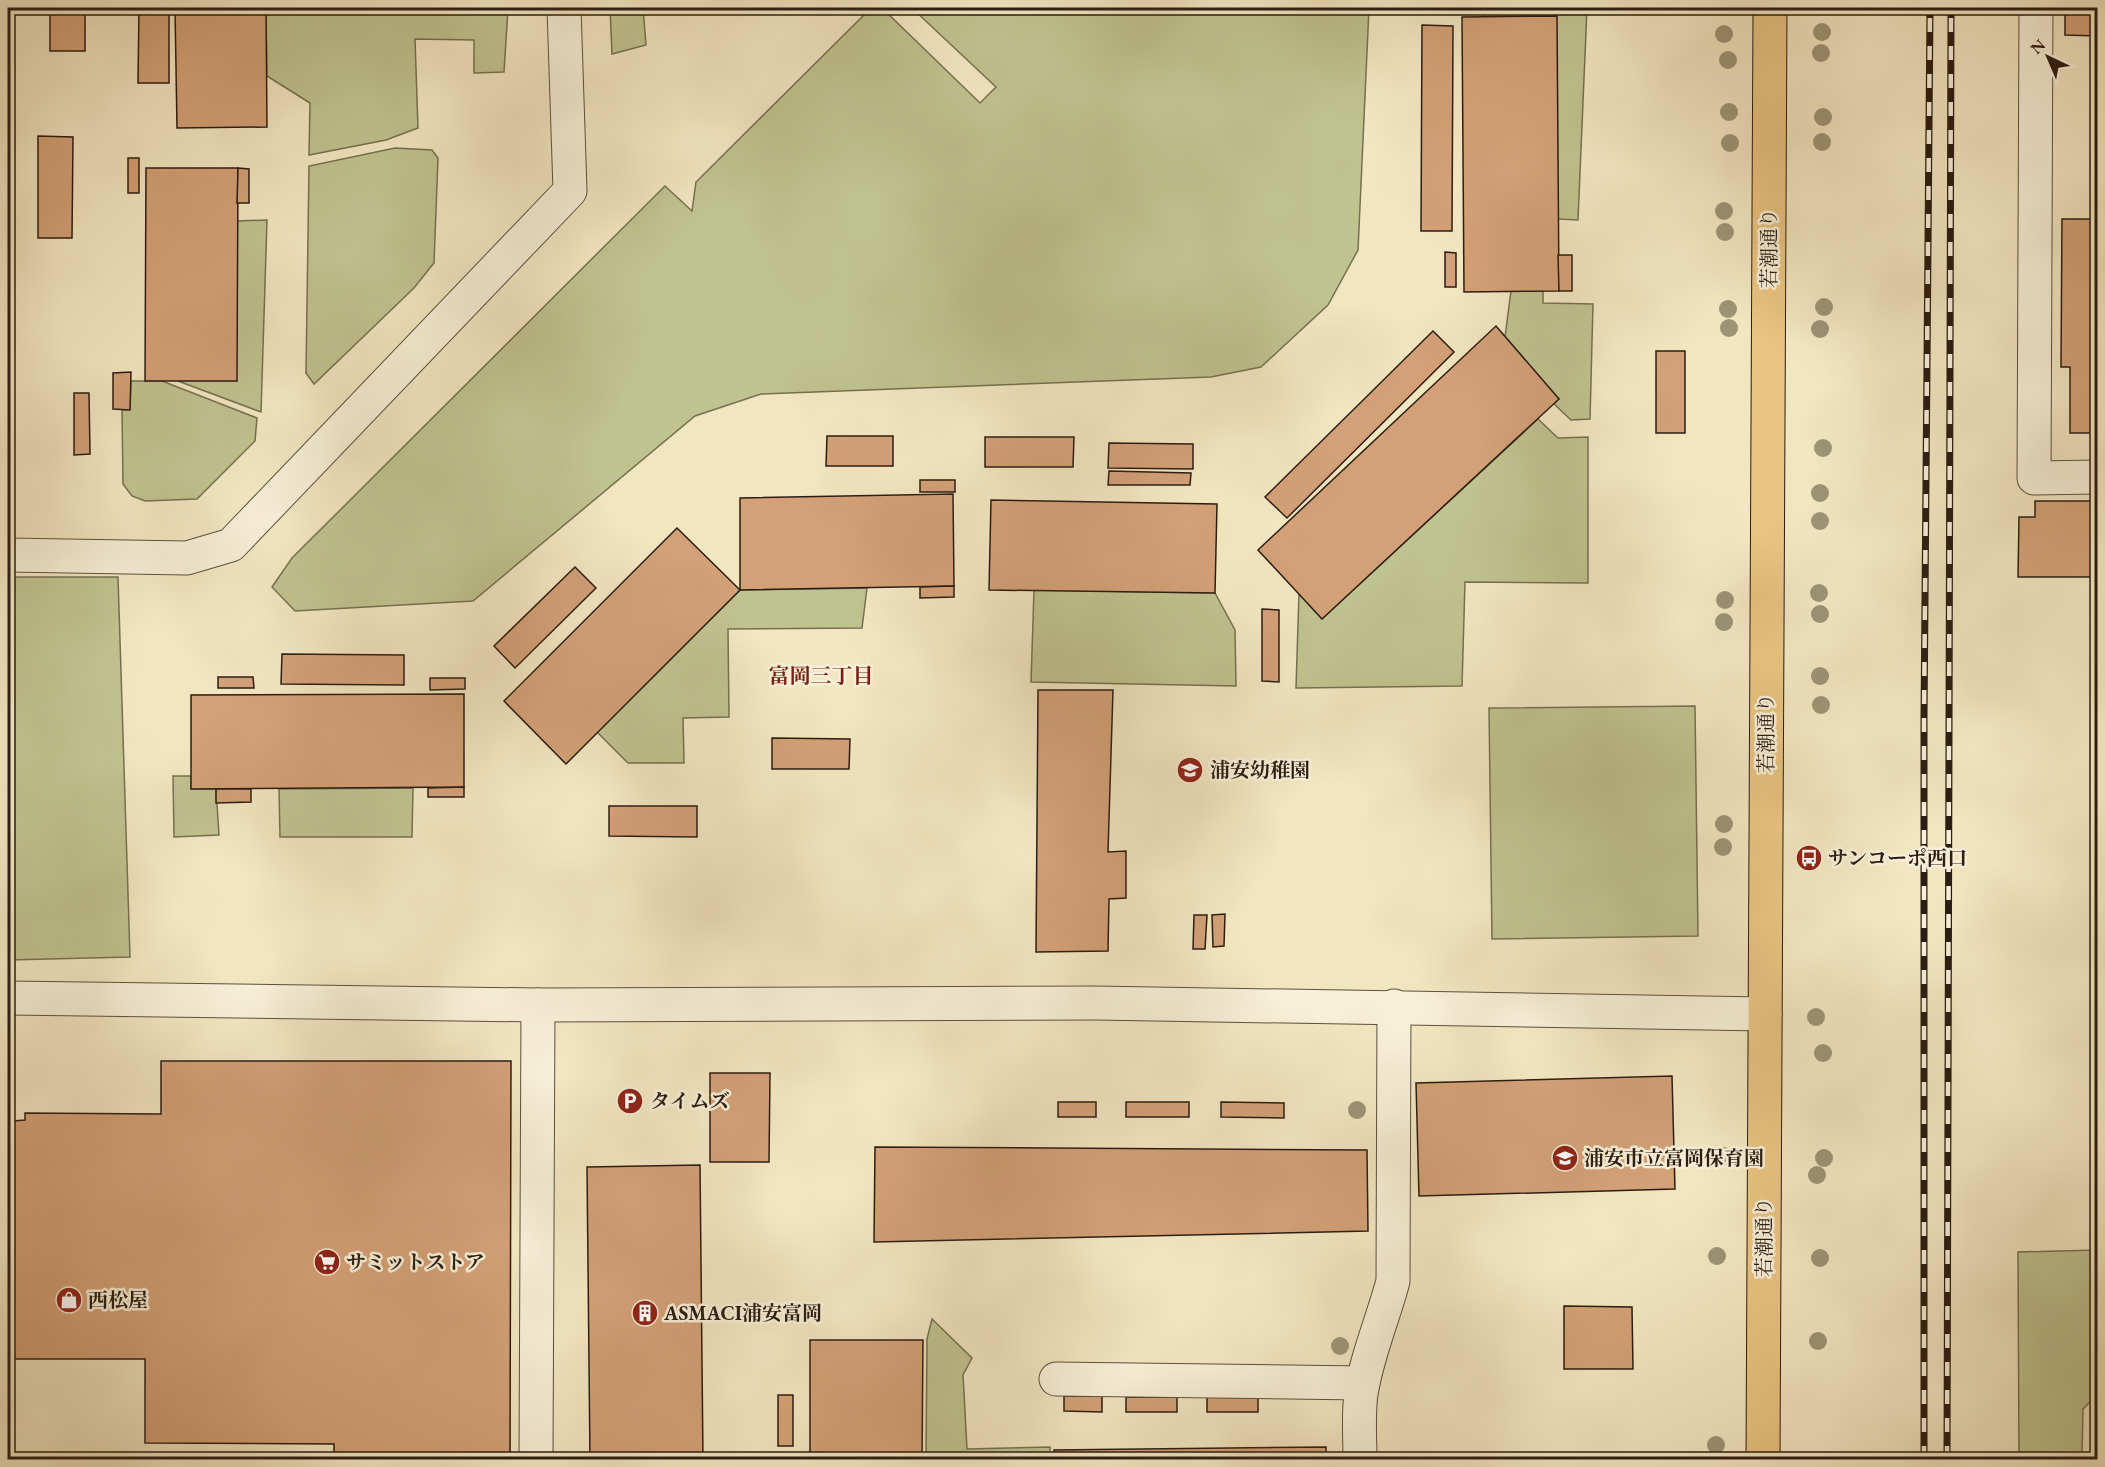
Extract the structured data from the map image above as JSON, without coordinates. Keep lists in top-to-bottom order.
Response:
{
  "streets": {
    "main road": ["若潮通り"]
  },
  "districts": ["富岡三丁目"],
  "places": {
    "school or university": ["浦安幼稚園", "浦安市立富岡保育園"],
    "bus stop": ["サンコーポ西口"],
    "parking": ["タイムズ"],
    "supermarket": ["サミットストア"],
    "shop": ["西松屋"],
    "building": ["ASMACI浦安富岡"]
  },
  "north": "top left"
}
